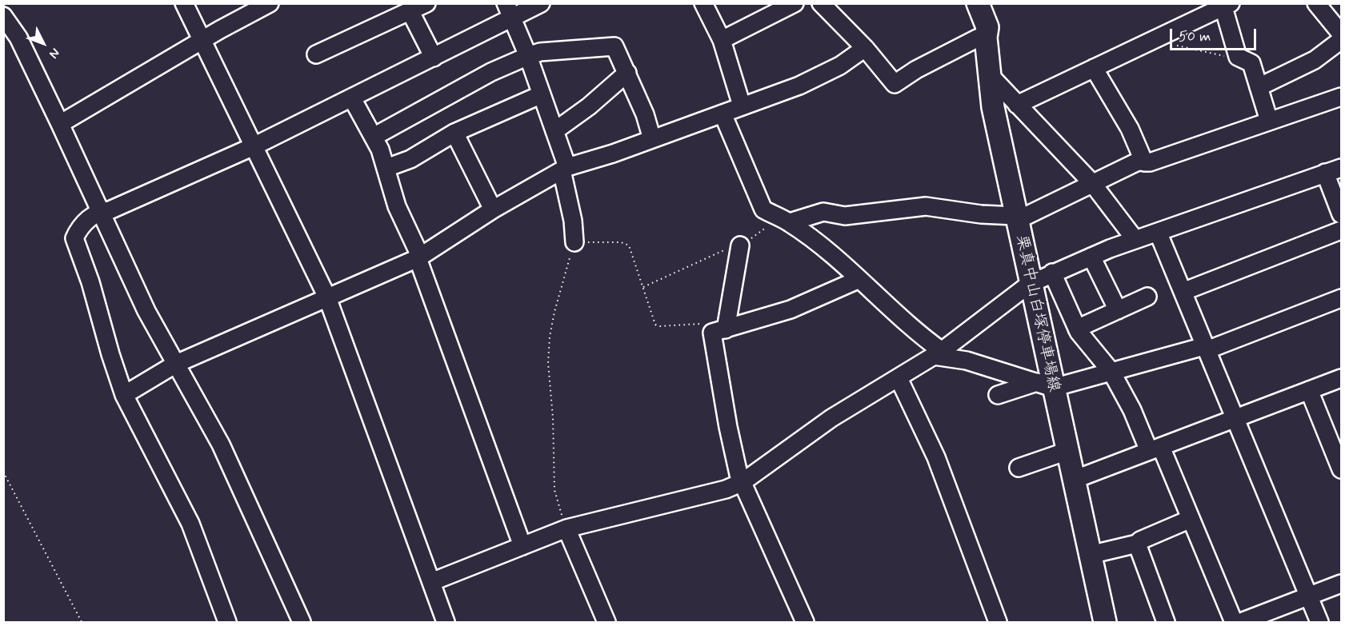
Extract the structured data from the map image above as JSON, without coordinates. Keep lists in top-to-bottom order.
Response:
{
  "streets": {
    "main road": ["栗真中山白塚停車場線"]
  },
  "scale_bar": "50 m",
  "north": "bottom right"
}
